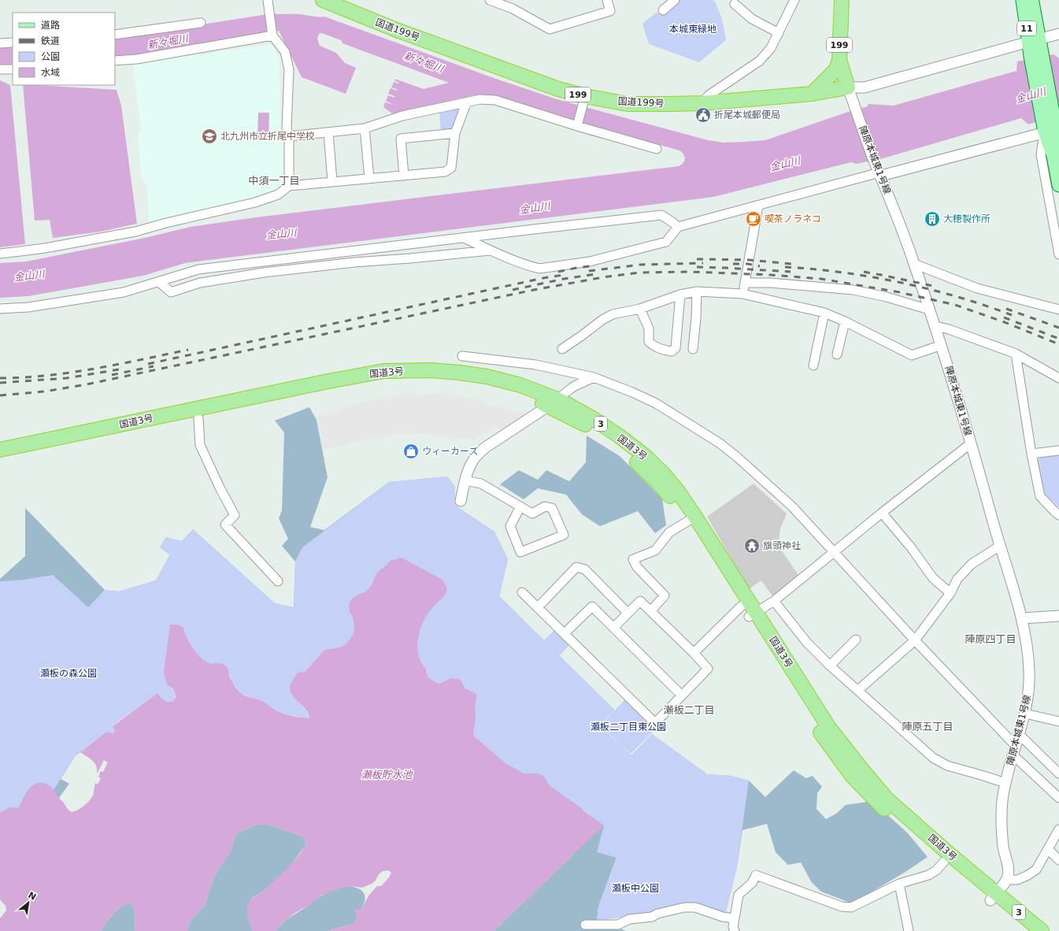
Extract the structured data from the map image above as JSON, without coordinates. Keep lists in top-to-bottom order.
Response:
{
  "streets": {
    "highway": [
      "国道199号",
      "199",
      "国道3号",
      "3"
    ],
    "main road": ["11"],
    "street": ["陣原本城東1号線"]
  },
  "crossings": [
    ["国道199号", "199"],
    ["国道199号", "陣原本城東1号線"],
    ["199", "陣原本城東1号線"]
  ],
  "districts": [
    "中須一丁目",
    "陣原四丁目",
    "瀬板二丁目",
    "陣原五丁目"
  ],
  "water": ["新々堀川", "金山川", "瀬板貯水池"],
  "parks": [
    "本城東緑地",
    "瀬板の森公園",
    "瀬板二丁目東公園",
    "瀬板中公園"
  ],
  "places": {
    "public building": ["折尾本城郵便局"],
    "school or university": ["北九州市立折尾中学校"],
    "cafe": ["喫茶ノラネコ"],
    "building": ["大穂製作所"],
    "shop": ["ウィーカーズ"],
    "temple": ["旗頭神社"]
  },
  "legend": [
    "道路",
    "鉄道",
    "公園",
    "水域"
  ],
  "north": "top right"
}
